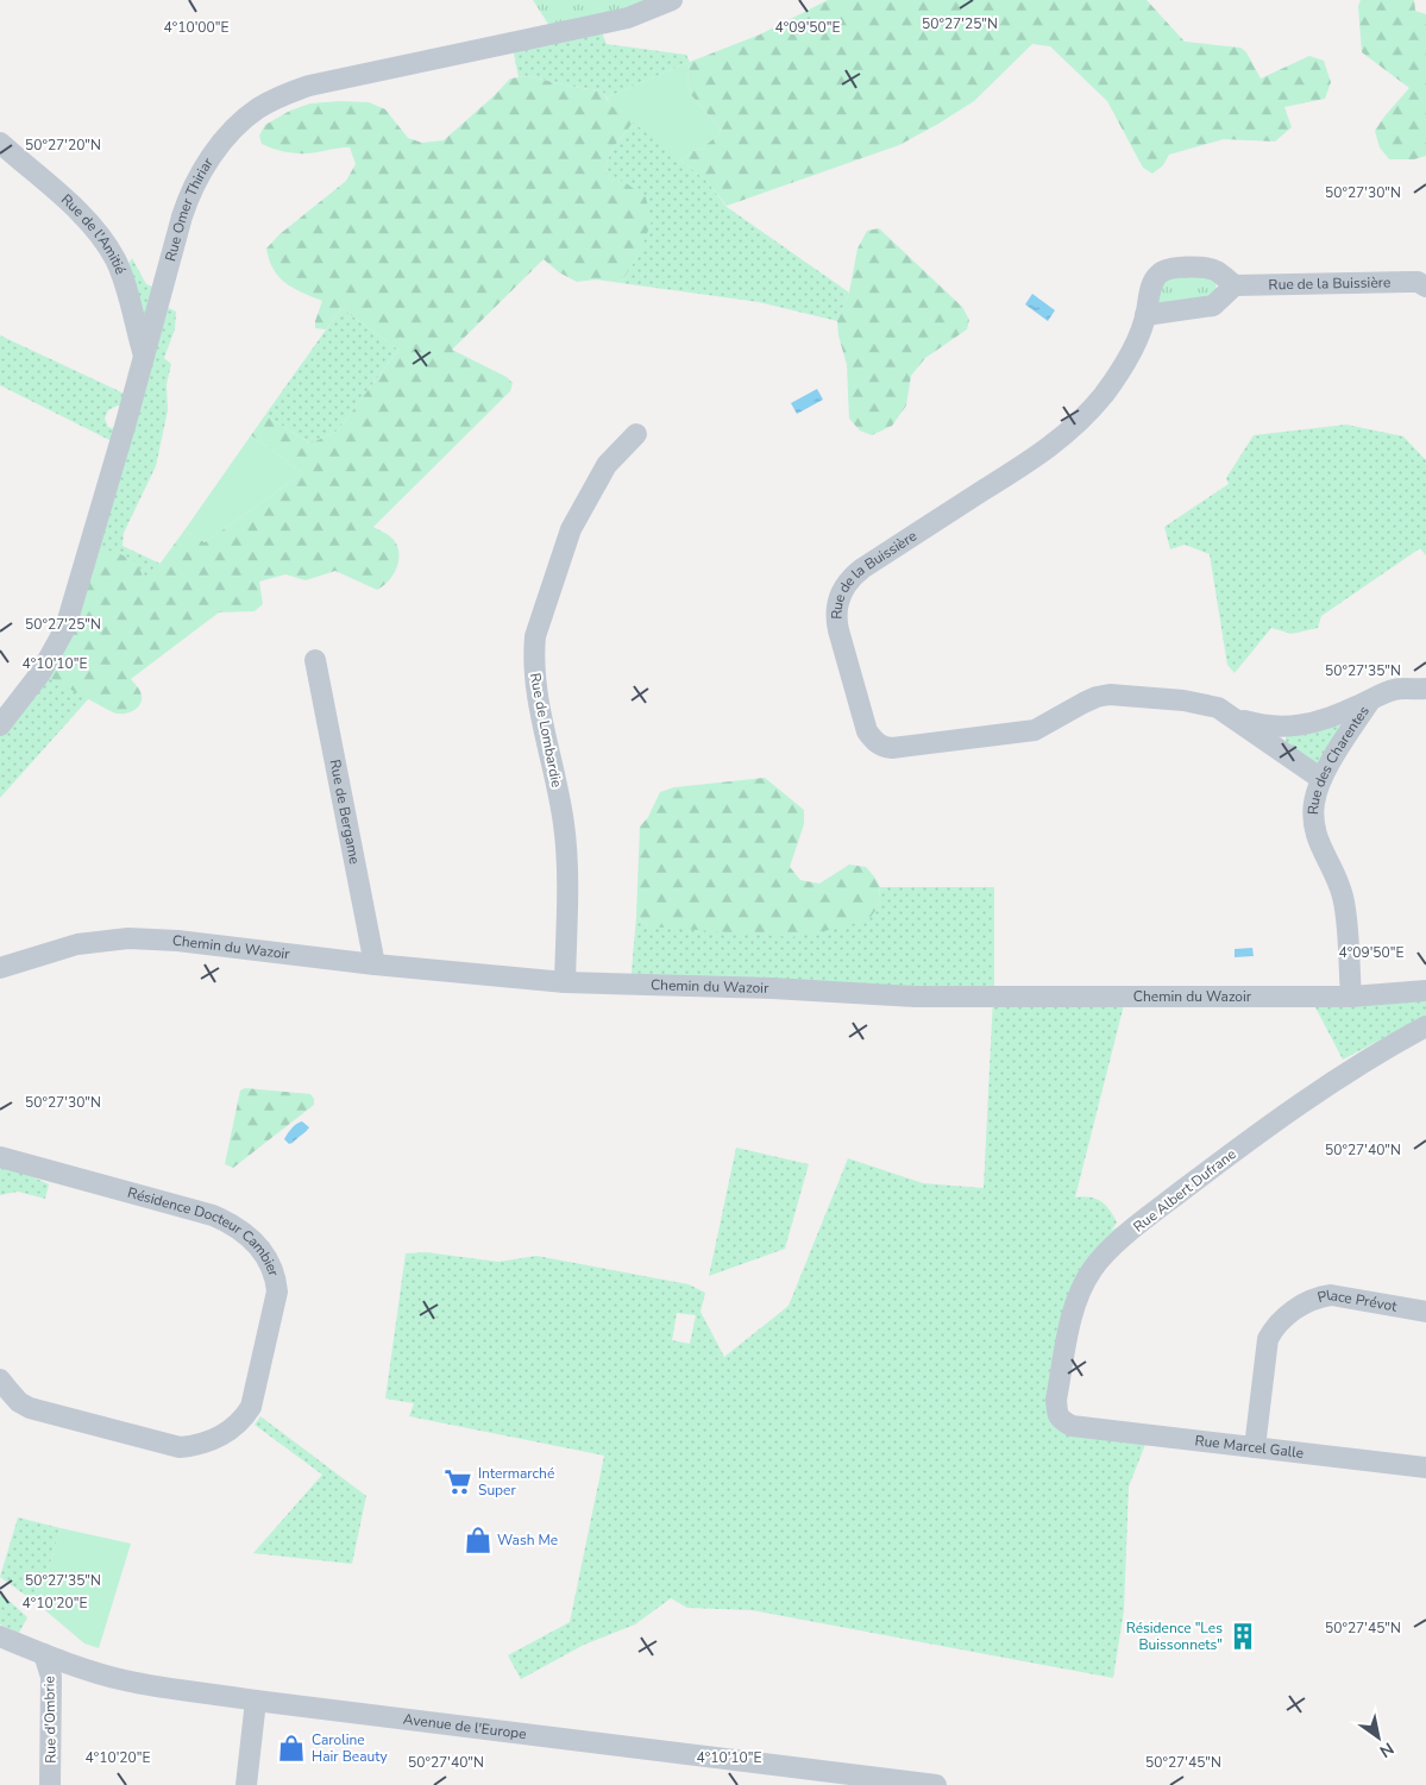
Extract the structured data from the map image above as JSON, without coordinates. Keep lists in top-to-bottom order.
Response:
{
  "streets": {
    "street": [
      "Rue Omer Thiriar",
      "Rue de l'Amitié",
      "Rue de la Buissière",
      "Rue de Lombardie",
      "Rue des Charentes",
      "Rue de Bergame",
      "Chemin du Wazoir",
      "Rue Albert Dufrane",
      "Résidence Docteur Cambier",
      "Place Prévot",
      "Rue Marcel Galle",
      "Rue d'Ombrie",
      "Avenue de l'Europe"
    ]
  },
  "crossings": [
    ["Rue Omer Thiriar", "Rue de l'Amitié"],
    ["Rue de la Buissière", "Rue des Charentes"],
    ["Rue de Lombardie", "Chemin du Wazoir"],
    ["Rue des Charentes", "Chemin du Wazoir"],
    ["Rue de Bergame", "Chemin du Wazoir"],
    ["Rue Albert Dufrane", "Rue Marcel Galle"],
    ["Place Prévot", "Rue Marcel Galle"],
    ["Rue d'Ombrie", "Avenue de l'Europe"]
  ],
  "places": {
    "supermarket": ["Intermarché Super"],
    "shop": ["Wash Me", "Caroline Hair Beauty"],
    "building": ["Résidence \"Les Buissonnets\""]
  },
  "north": "bottom right",
  "coordinates": [
    "50°27'25\"N",
    "4°10'00\"E",
    "4°09'50\"E",
    "50°27'20\"N",
    "50°27'30\"N",
    "4°10'10\"E",
    "50°27'35\"N",
    "50°27'40\"N",
    "4°10'20\"E",
    "50°27'45\"N"
  ]
}
